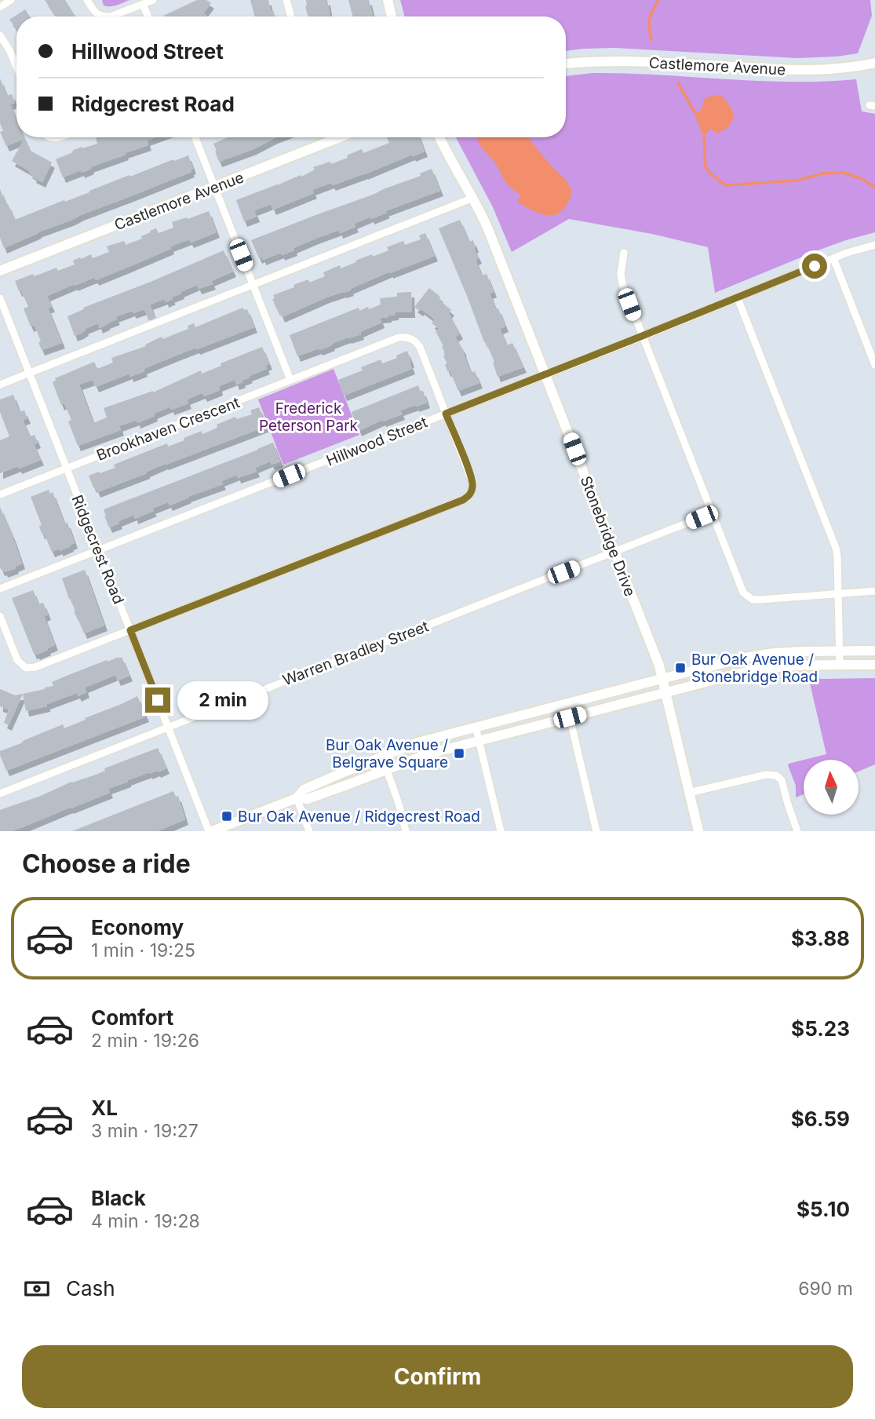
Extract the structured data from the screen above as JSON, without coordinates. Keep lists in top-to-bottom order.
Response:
{
  "streets": {
    "street": [
      "Castlemore Avenue",
      "Brookhaven Crescent",
      "Hillwood Street",
      "Stonebridge Drive",
      "Ridgecrest Road",
      "Warren Bradley Street"
    ]
  },
  "crossings": [
    ["Brookhaven Crescent", "Hillwood Street"],
    ["Brookhaven Crescent", "Ridgecrest Road"],
    ["Hillwood Street", "Stonebridge Drive"],
    ["Hillwood Street", "Ridgecrest Road"],
    ["Stonebridge Drive", "Warren Bradley Street"],
    ["Ridgecrest Road", "Warren Bradley Street"]
  ],
  "parks": ["Frederick Peterson Park"],
  "places": {
    "transit": ["Bur Oak Avenue / Stonebridge Road", "Bur Oak Avenue / Belgrave Square", "Bur Oak Avenue / Ridgecrest Road"]
  },
  "north": "top",
  "page": {
    "banner": ["Hillwood Street", "Ridgecrest Road"],
    "bubble": "2 min",
    "heading": "Choose a ride",
    "list": [
      {
        "name": "Economy",
        "note": "1 min · 19:25",
        "value": "$3.88"
      },
      {
        "name": "Comfort",
        "note": "2 min · 19:26",
        "value": "$5.23"
      },
      {
        "name": "XL",
        "note": "3 min · 19:27",
        "value": "$6.59"
      },
      {
        "name": "Black",
        "note": "4 min · 19:28",
        "value": "$5.10"
      }
    ],
    "pay": ["Cash", "690 m"],
    "buttons": "Confirm"
  }
}
